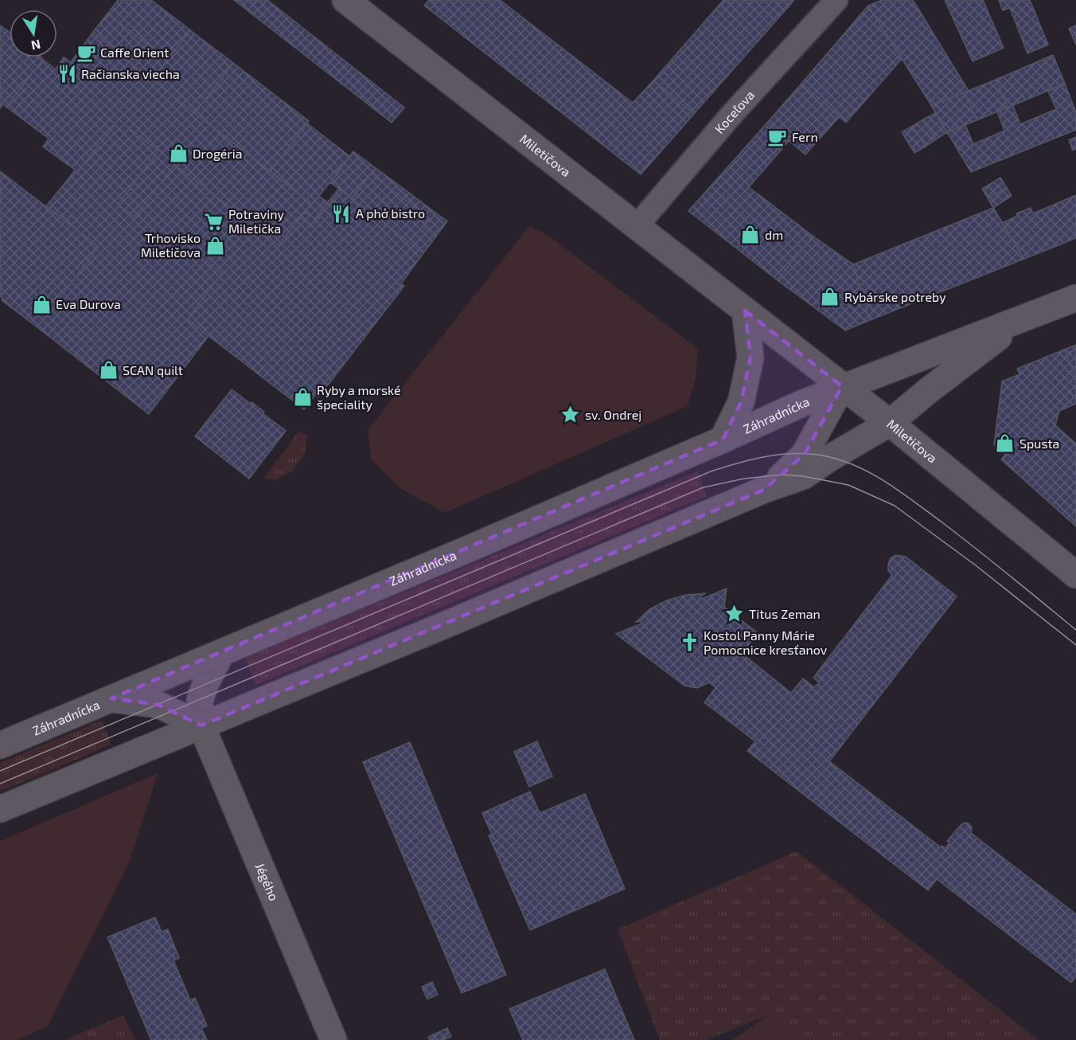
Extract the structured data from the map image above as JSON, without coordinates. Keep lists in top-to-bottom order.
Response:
{
  "streets": {
    "street": [
      "Koceľova",
      "Miletičova",
      "Záhradnícka",
      "Jégého"
    ]
  },
  "crossings": [
    ["Koceľova", "Miletičova"],
    ["Miletičova", "Záhradnícka"],
    ["Záhradnícka", "Jégého"]
  ],
  "places": {
    "cafe": ["Caffe Orient", "Fern"],
    "restaurant": ["Račianska viecha", "A phở bistro"],
    "shop": [
      "Drogéria",
      "dm",
      "Trhovisko Miletičova",
      "Rybárske potreby",
      "Eva Durova",
      "SCAN quilt",
      "Ryby a morské špeciality",
      "Spusta"
    ],
    "supermarket": ["Potraviny Miletička"],
    "place": ["sv. Ondrej", "Titus Zeman"],
    "church": ["Kostol Panny Márie Pomocnice kresťanov"]
  },
  "north": "bottom"
}
